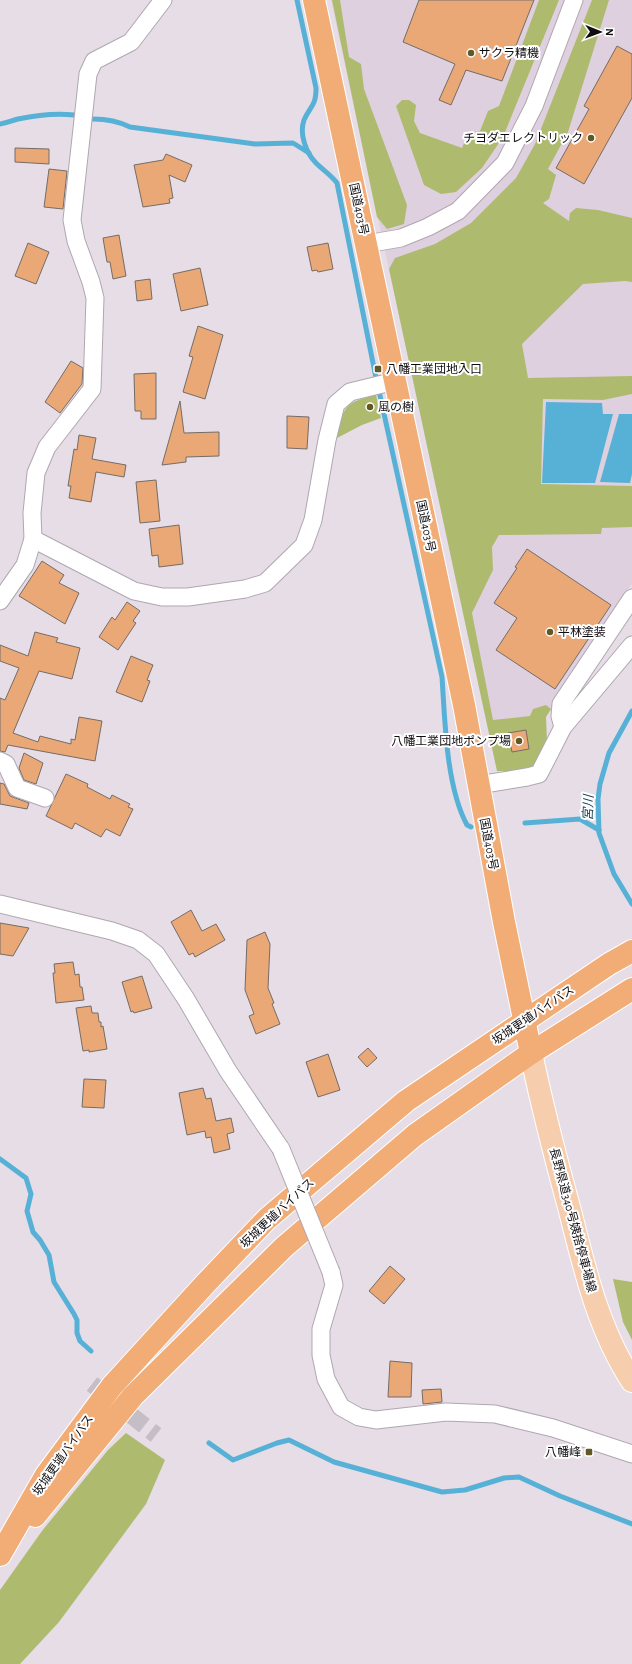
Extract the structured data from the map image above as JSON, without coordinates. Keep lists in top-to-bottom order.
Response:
{
  "streets": {
    "highway": ["国道403号", "坂城更埴バイパス"],
    "main road": ["長野県道340号姨捨停車場線"]
  },
  "crossings": [
    ["国道403号", "坂城更埴バイパス"],
    ["国道403号", "長野県道340号姨捨停車場線"],
    ["坂城更埴バイパス", "長野県道340号姨捨停車場線"]
  ],
  "water": ["宮川"],
  "places": {
    "other": [
      "サクラ精機",
      "チヨダエレクトリック",
      "風の樹",
      "平林塗装",
      "八幡工業団地ポンプ場"
    ],
    "transit": ["八幡工業団地入口", "八幡峰"]
  },
  "north": "right"
}
